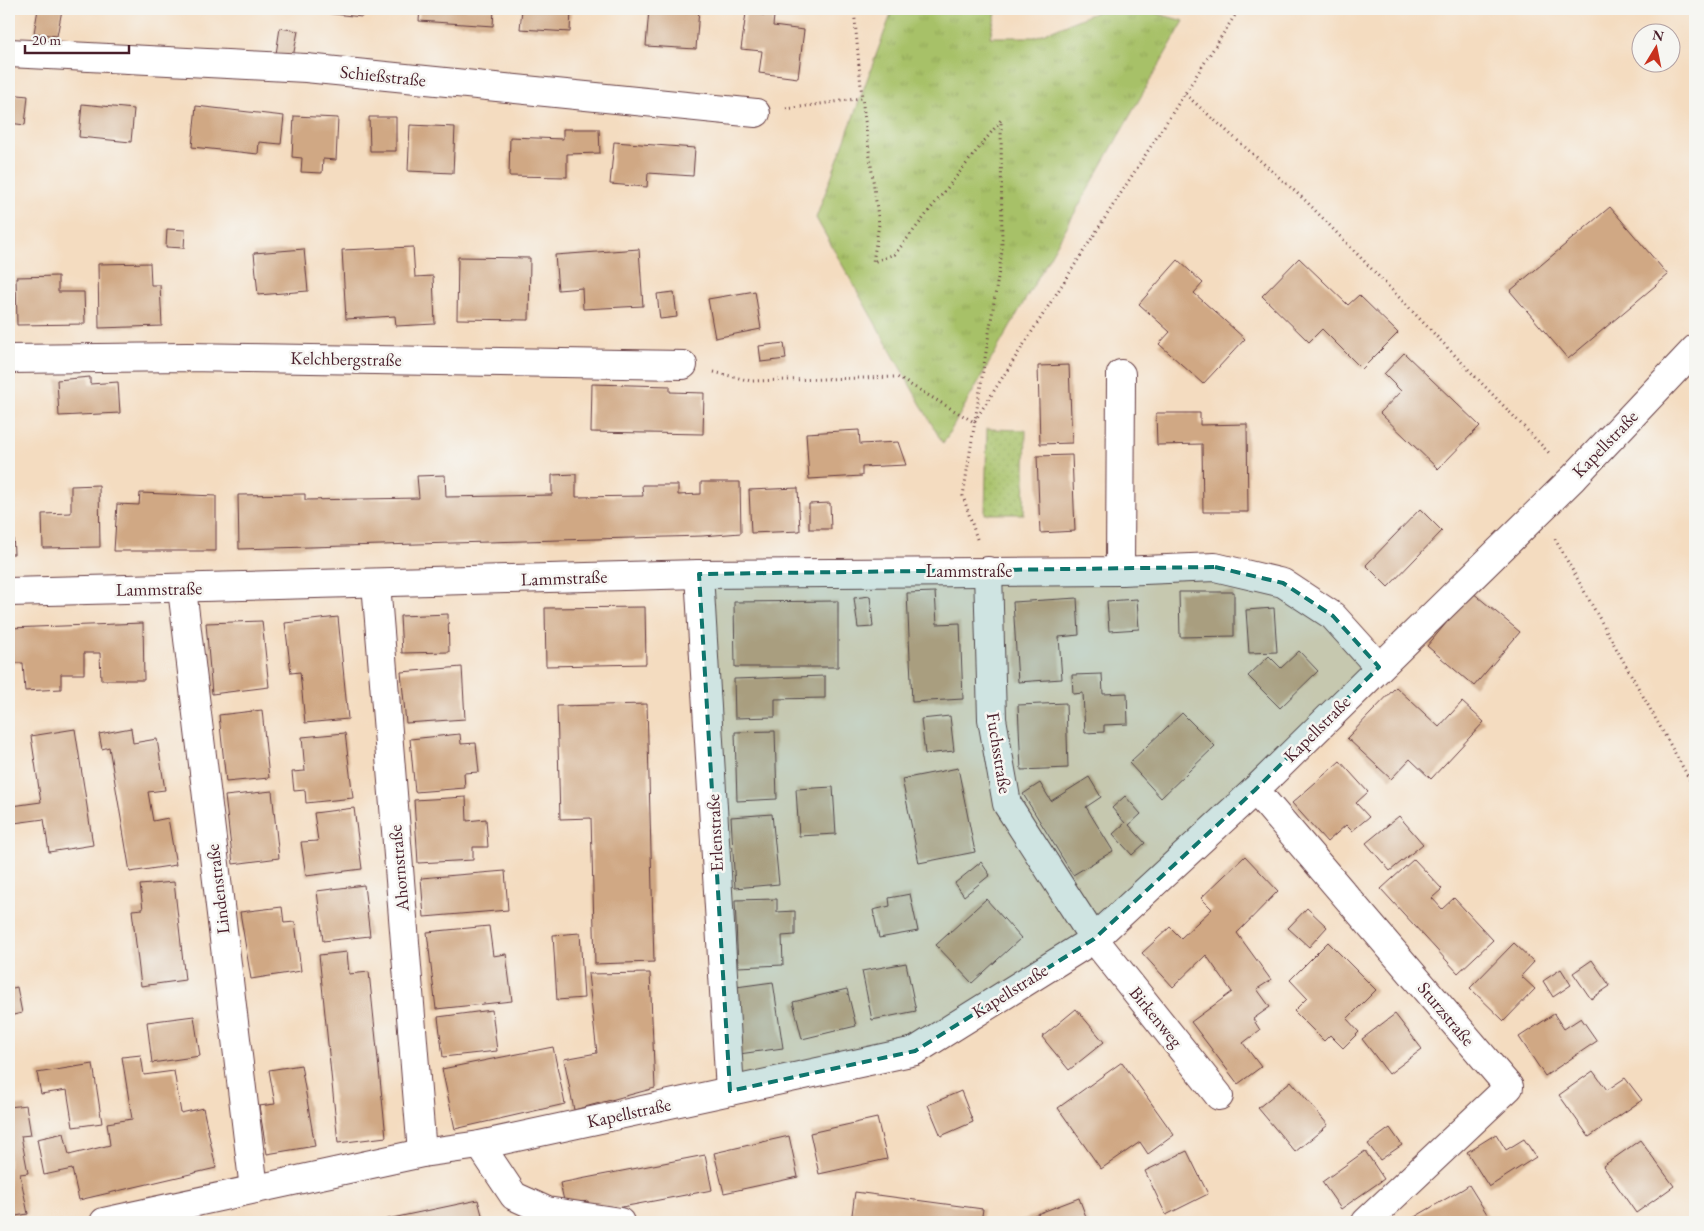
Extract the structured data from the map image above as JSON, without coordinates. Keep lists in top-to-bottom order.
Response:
{
  "streets": {
    "street": [
      "Schießstraße",
      "Kelchbergstraße",
      "Kapellstraße",
      "Lammstraße",
      "Fuchsstraße",
      "Erlenstraße",
      "Ahornstraße",
      "Lindenstraße",
      "Sturzstraße",
      "Birkenweg"
    ]
  },
  "crossings": [
    ["Kapellstraße", "Lammstraße"],
    ["Kapellstraße", "Fuchsstraße"],
    ["Kapellstraße", "Erlenstraße"],
    ["Kapellstraße", "Ahornstraße"],
    ["Kapellstraße", "Lindenstraße"],
    ["Kapellstraße", "Sturzstraße"],
    ["Kapellstraße", "Birkenweg"],
    ["Lammstraße", "Fuchsstraße"],
    ["Lammstraße", "Erlenstraße"],
    ["Lammstraße", "Ahornstraße"],
    ["Lammstraße", "Lindenstraße"],
    ["Fuchsstraße", "Birkenweg"]
  ],
  "scale_bar": "20 m",
  "north": "top"
}
